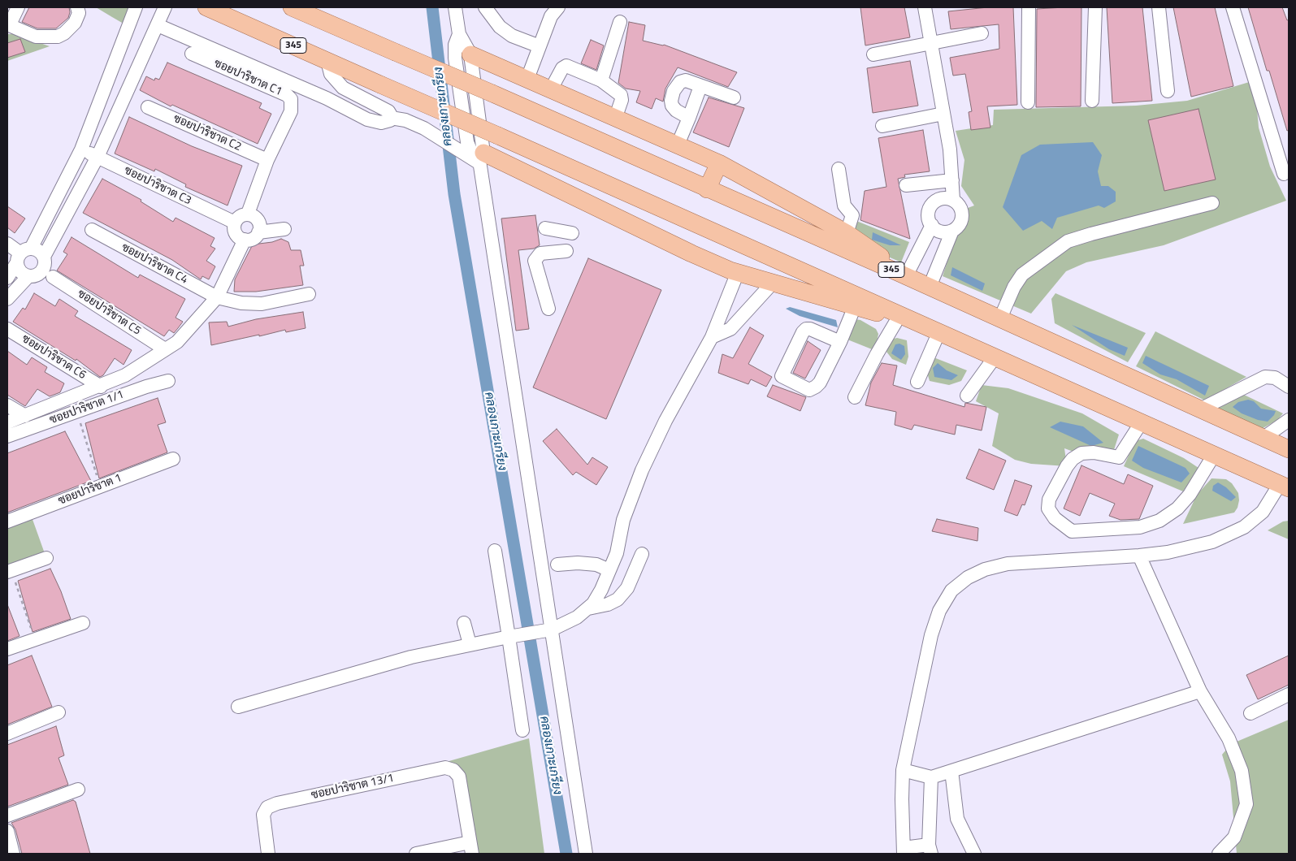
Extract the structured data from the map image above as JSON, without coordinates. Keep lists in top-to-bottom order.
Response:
{
  "streets": {
    "main road": ["345"],
    "street": [
      "ซอยปาริชาต C1",
      "ซอยปาริชาต C2",
      "ซอยปาริชาต C3",
      "ซอยปาริชาต C4",
      "ซอยปาริชาต C5",
      "ซอยปาริชาต C6",
      "ซอยปาริชาต 1/1",
      "ซอยปาริชาต 1",
      "ซอยปาริชาต 13/1"
    ]
  },
  "crossings": [
    ["ซอยปาริชาต C1", "ซอยปาริชาต C2"]
  ],
  "water": ["คลองเกาะเกรียง"]
}
